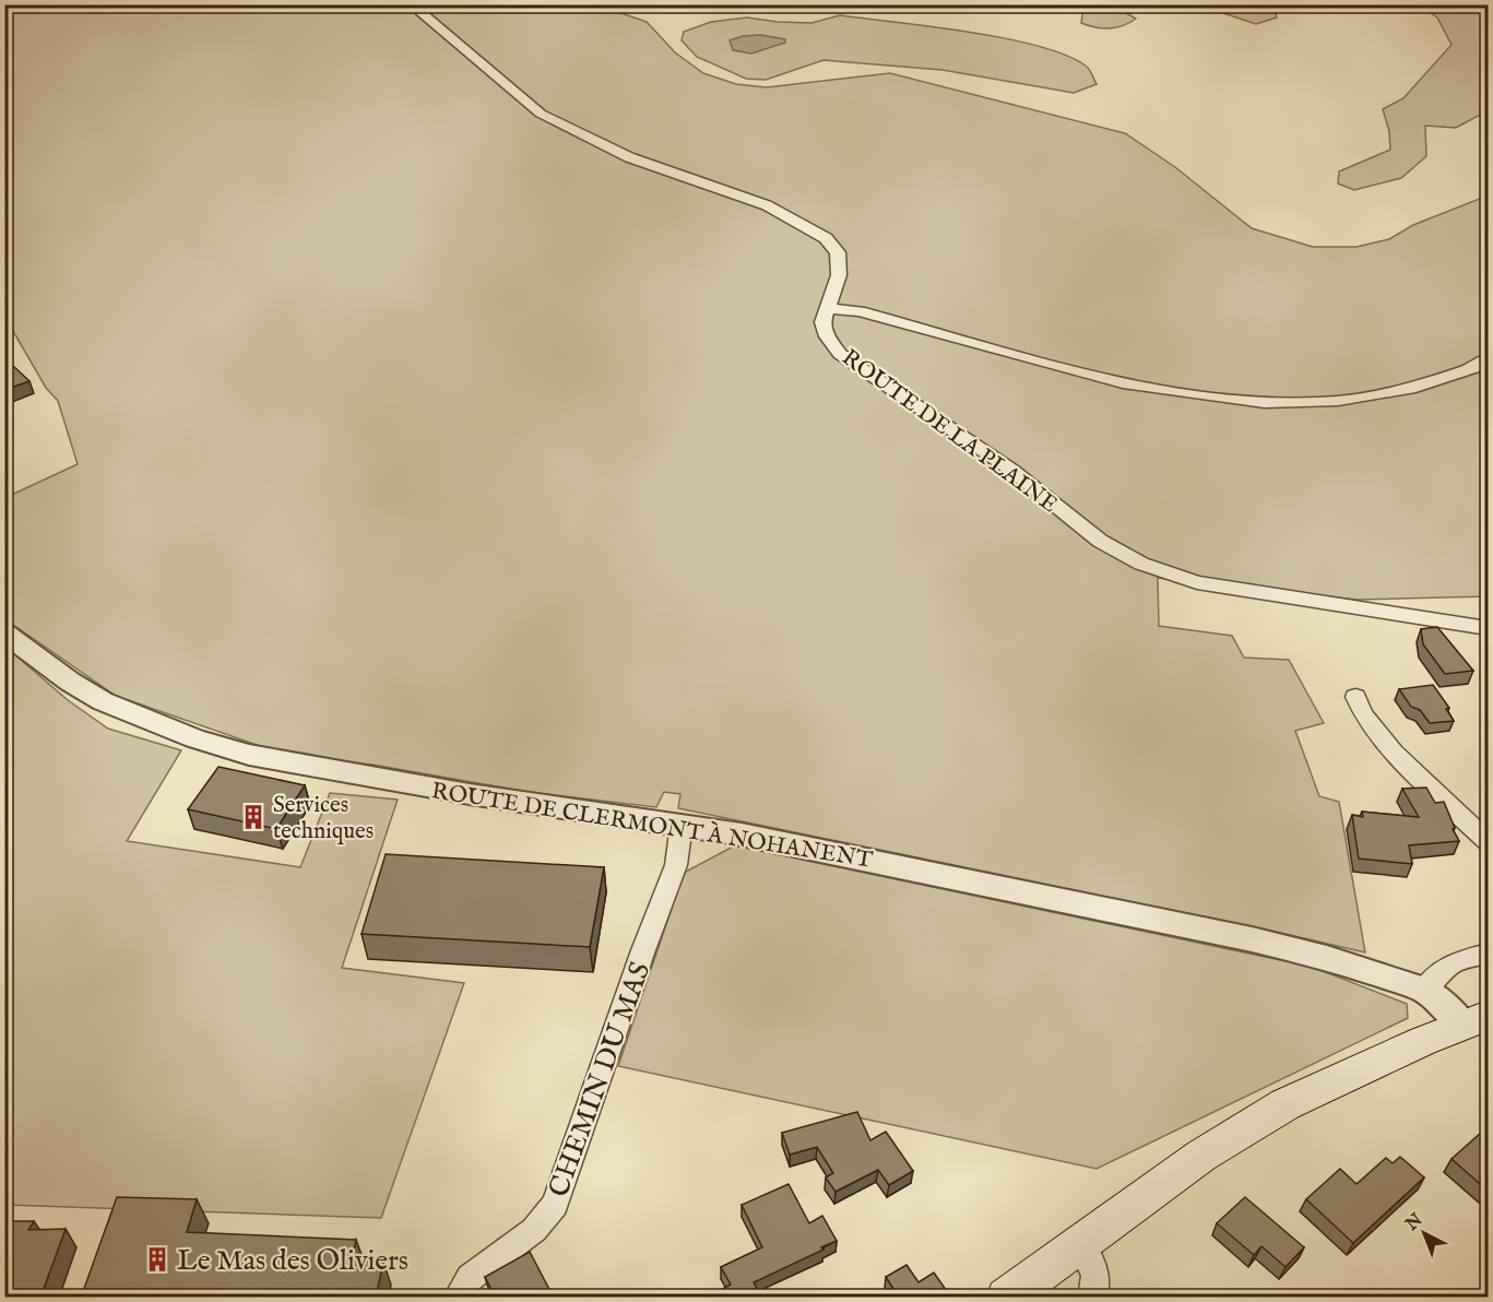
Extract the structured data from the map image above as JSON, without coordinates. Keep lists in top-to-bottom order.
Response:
{
  "streets": {
    "street": ["ROUTE DE LA PLAINE", "ROUTE DE CLERMONT À NOHANENT", "CHEMIN DU MAS"]
  },
  "crossings": [
    ["ROUTE DE CLERMONT À NOHANENT", "CHEMIN DU MAS"]
  ],
  "places": {
    "building": ["Services techniques", "Le Mas des Oliviers"]
  },
  "north": "top left"
}
